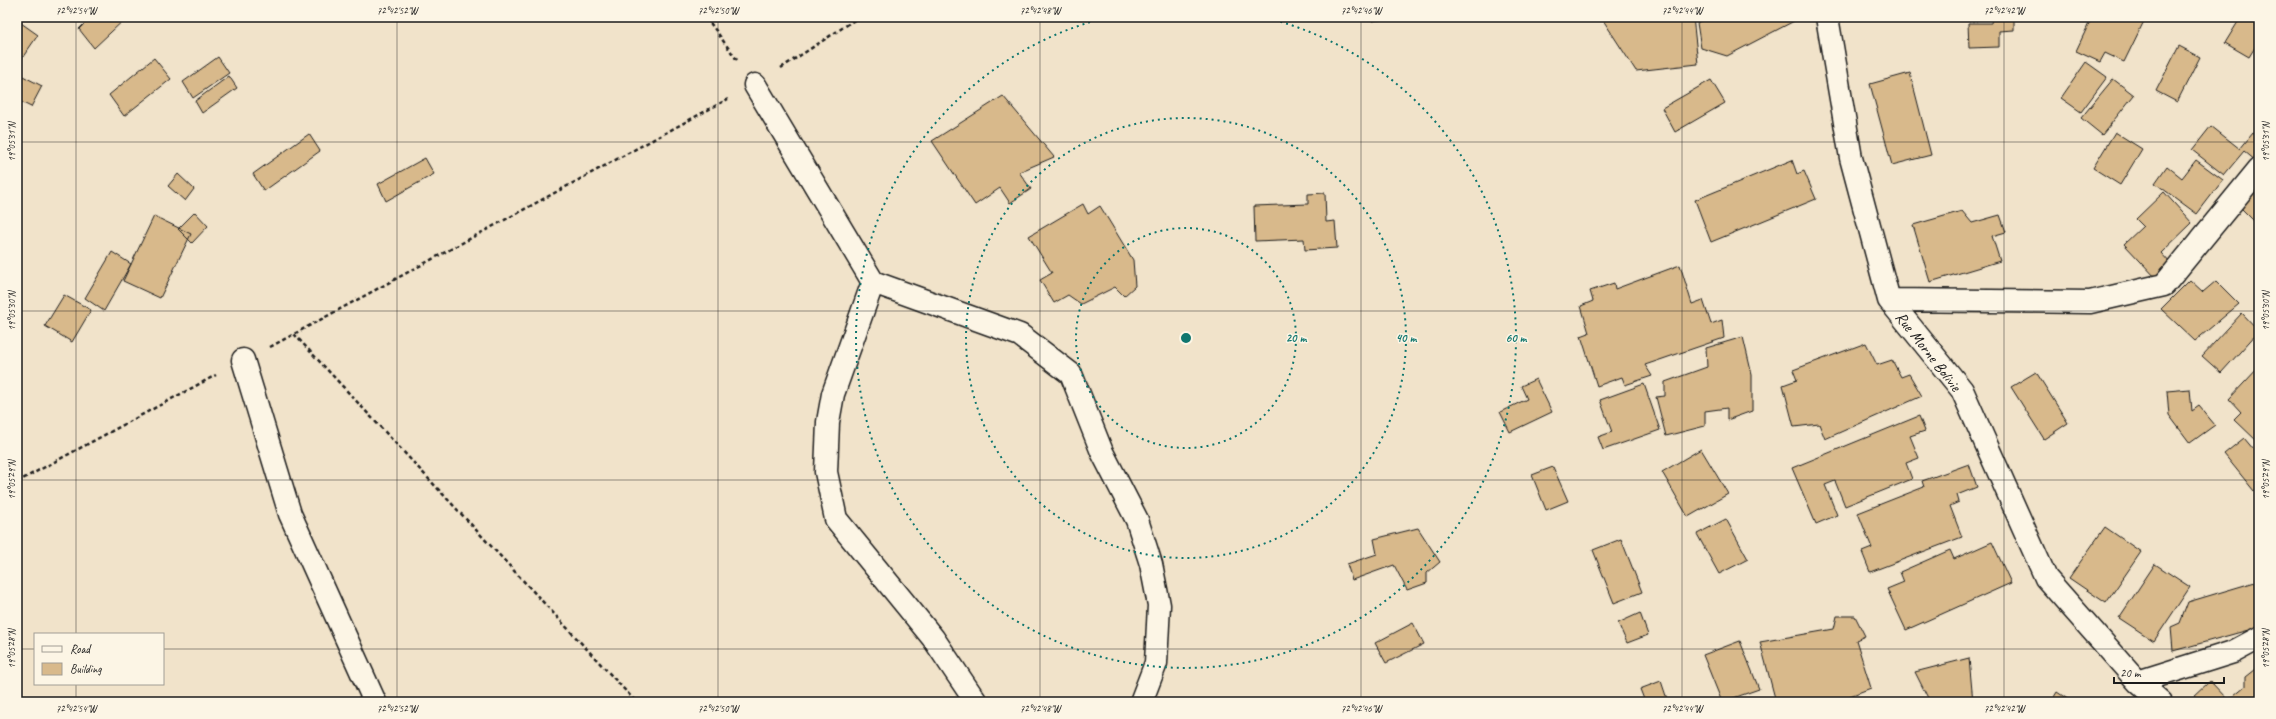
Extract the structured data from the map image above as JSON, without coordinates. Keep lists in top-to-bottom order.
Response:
{
  "streets": {
    "street": ["Rue Morne Bolivie"]
  },
  "legend": ["Road", "Building"],
  "scale_bar": "20 m",
  "coordinates": [
    "72°42'54\"W",
    "72°42'52\"W",
    "72°42'50\"W",
    "72°42'48\"W",
    "72°42'46\"W",
    "72°42'44\"W",
    "72°42'42\"W",
    "19°05'31\"N",
    "19°05'30\"N",
    "19°05'29\"N",
    "19°05'28\"N"
  ],
  "rings": ["20 m", "40 m", "60 m"]
}
